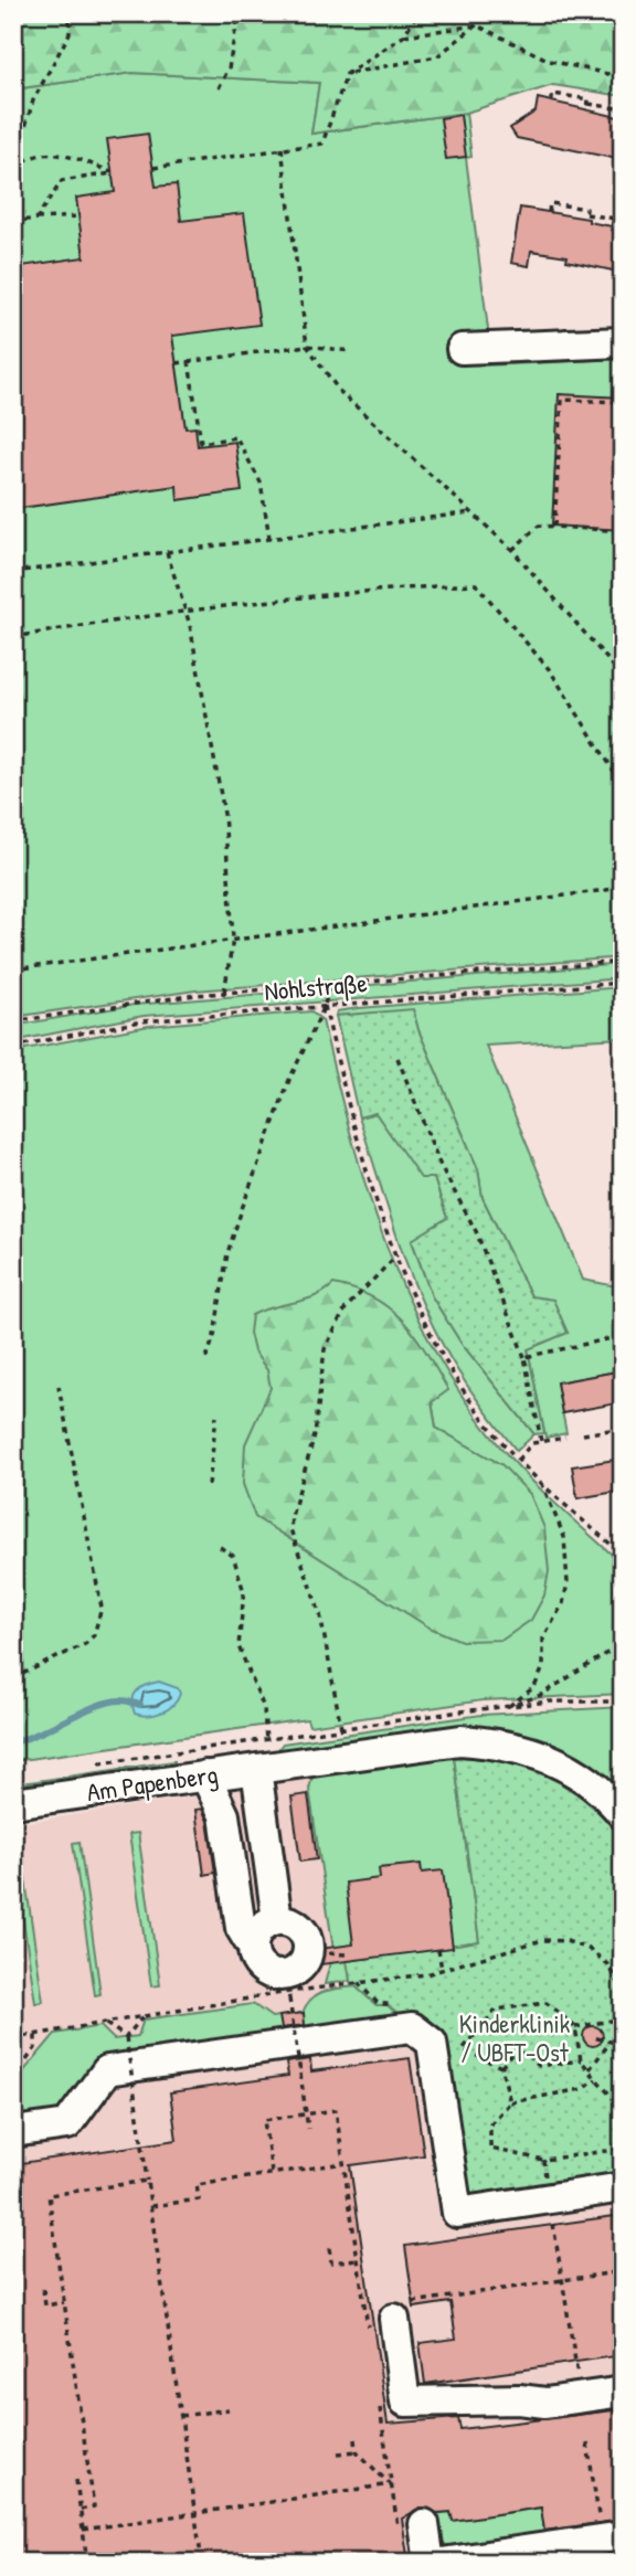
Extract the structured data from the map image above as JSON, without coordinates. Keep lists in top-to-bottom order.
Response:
{
  "streets": {
    "street": ["Am Papenberg"],
    "path": ["Nohlstraße"]
  },
  "parks": ["Kinderklinik / UBFT-Ost"]
}
